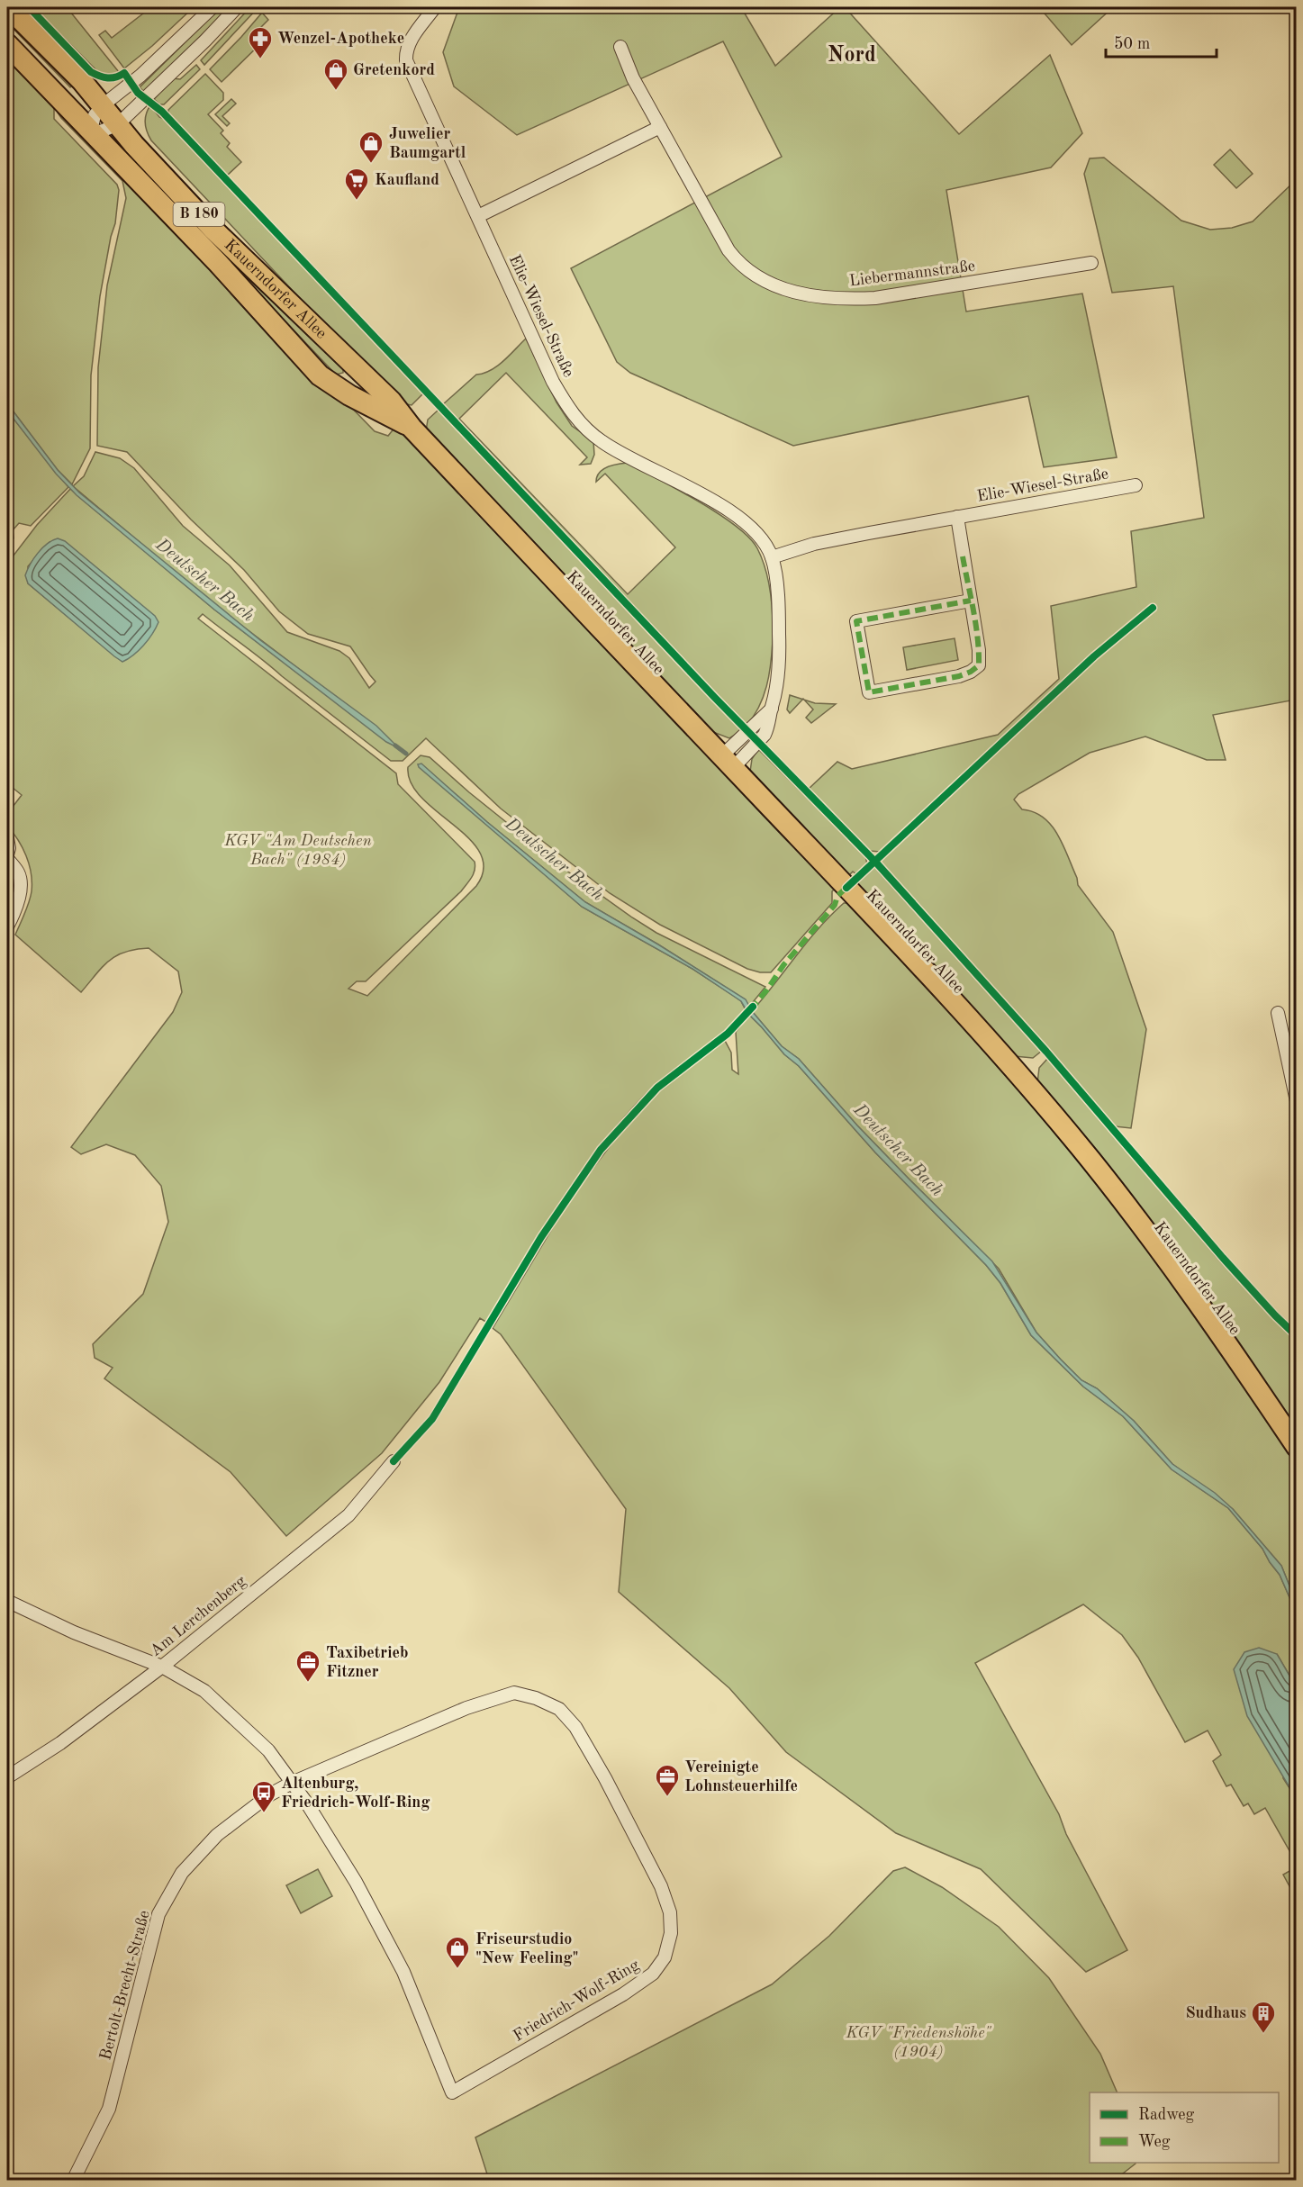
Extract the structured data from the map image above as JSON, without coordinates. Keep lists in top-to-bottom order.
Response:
{
  "streets": {
    "main road": ["B 180", "Kauerndorfer Allee"],
    "street": [
      "Liebermannstraße",
      "Elie-Wiesel-Straße",
      "Am Lerchenberg",
      "Bertolt-Brecht-Straße",
      "Friedrich-Wolf-Ring"
    ]
  },
  "crossings": [
    ["Kauerndorfer Allee", "Elie-Wiesel-Straße"],
    ["Bertolt-Brecht-Straße", "Friedrich-Wolf-Ring"]
  ],
  "districts": ["Nord"],
  "water": ["Deutscher Bach"],
  "parks": ["KGV \"Am Deutschen Bach\" (1984)", "KGV \"Friedenshöhe\" (1904)"],
  "places": {
    "pharmacy": ["Wenzel-Apotheke"],
    "shop": ["Gretenkord", "Juwelier Baumgartl", "Friseurstudio \"New Feeling\""],
    "supermarket": ["Kaufland"],
    "office": ["Taxibetrieb Fitzner", "Vereinigte Lohnsteuerhilfe"],
    "bus stop": ["Altenburg, Friedrich-Wolf-Ring"],
    "building": ["Sudhaus"]
  },
  "legend": ["Radweg", "Weg"],
  "scale_bar": "50 m"
}
